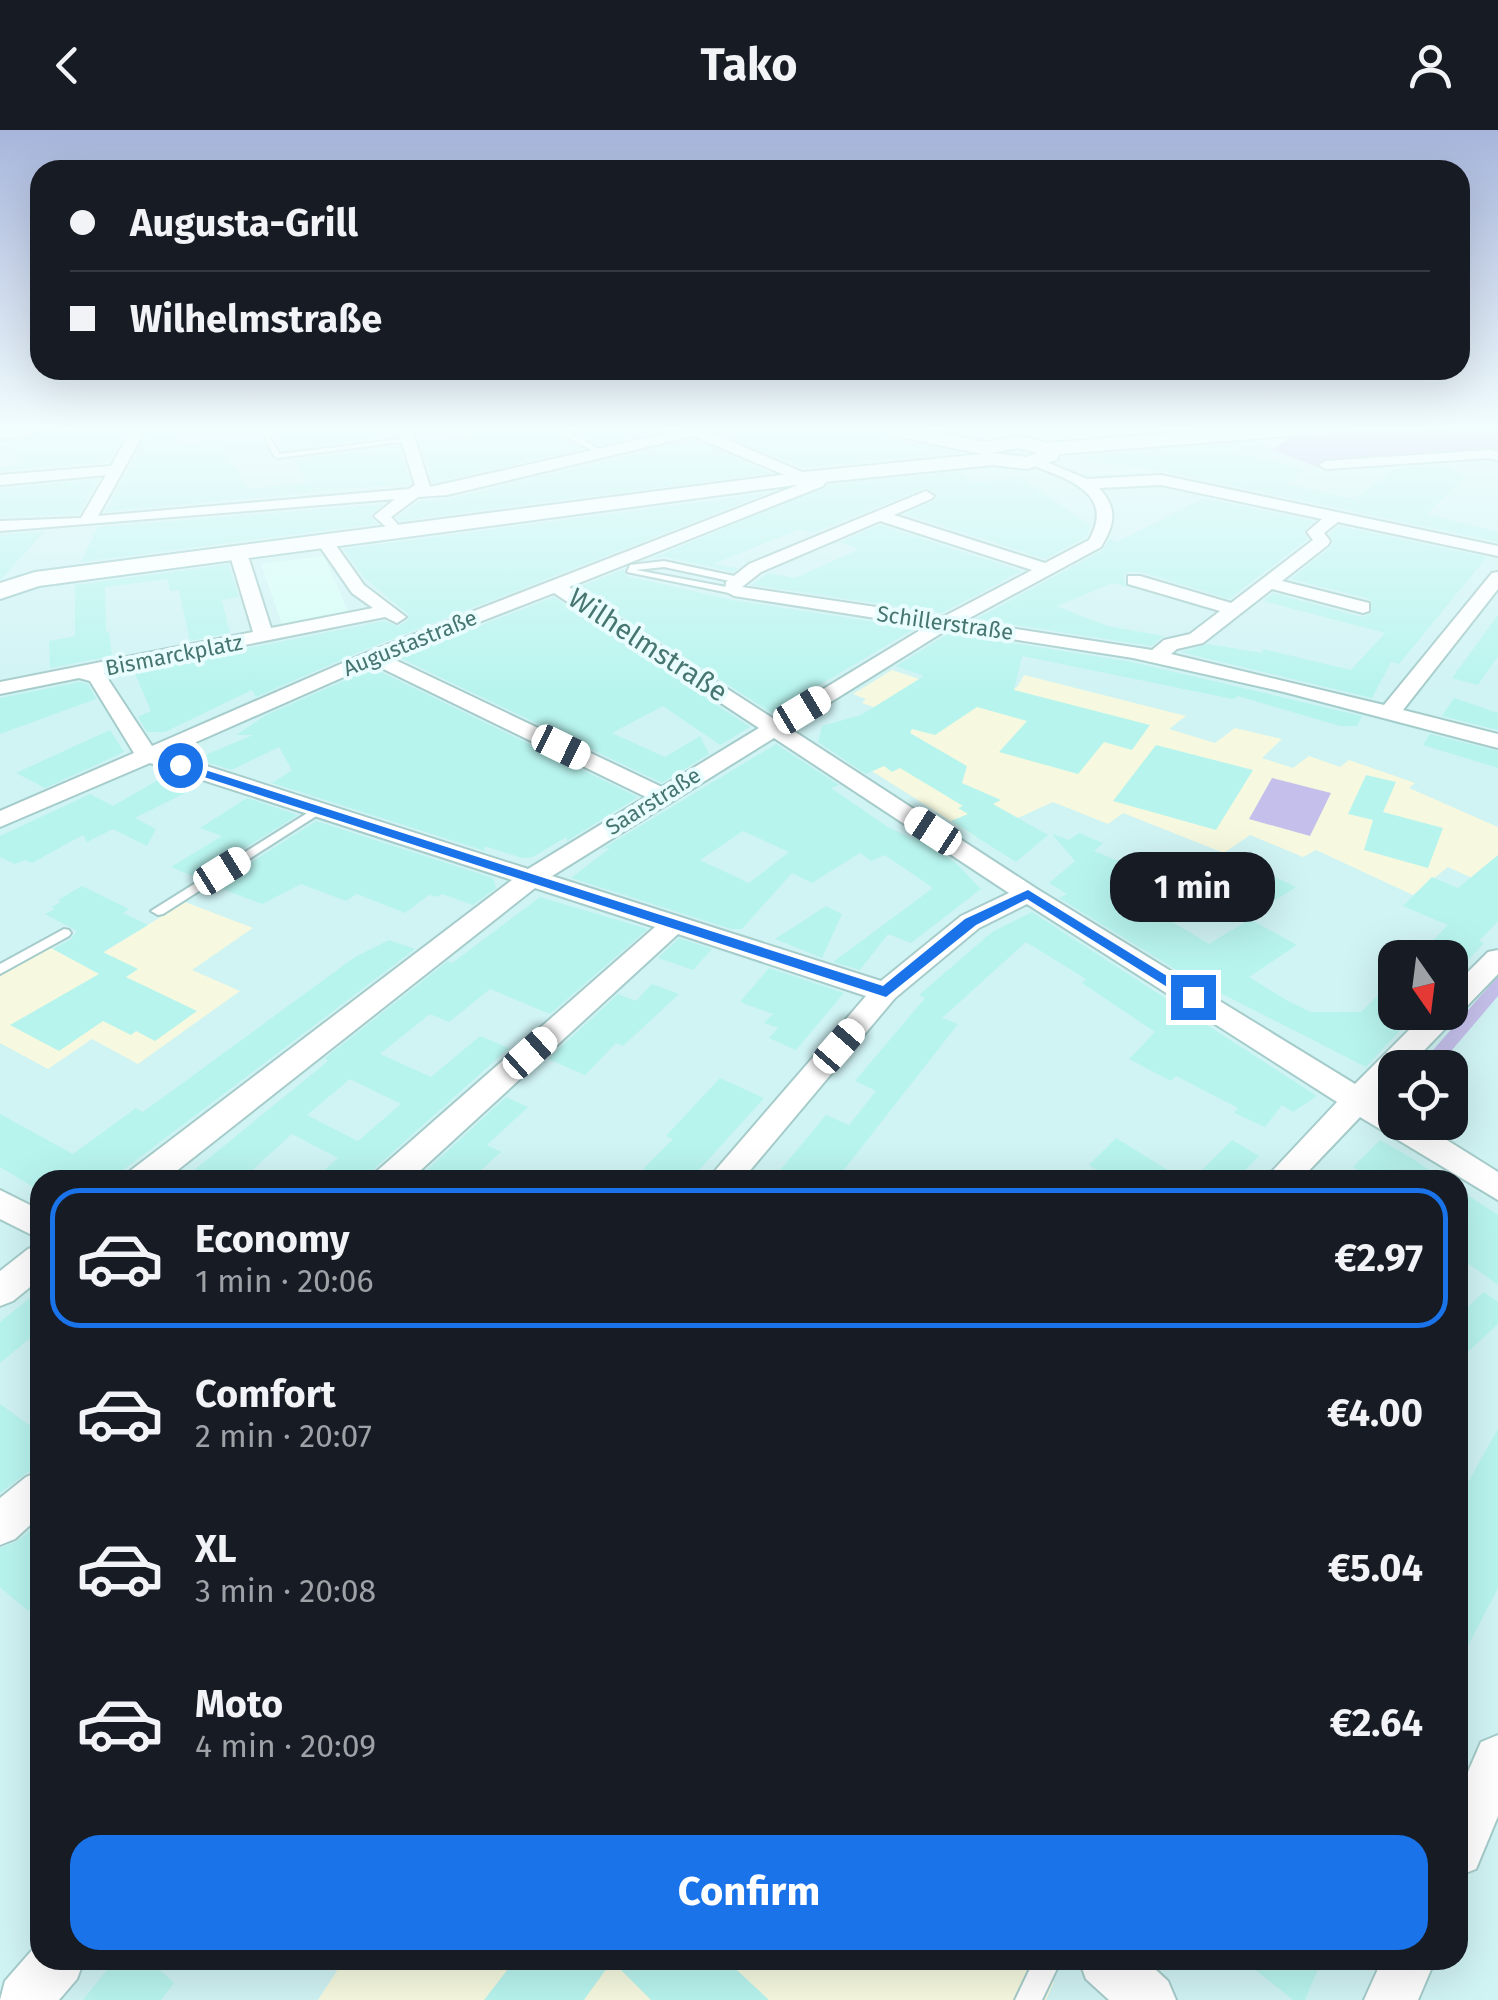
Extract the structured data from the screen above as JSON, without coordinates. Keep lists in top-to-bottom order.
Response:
{
  "streets": {
    "street": [
      "Schillerstraße",
      "Augustastraße",
      "Wilhelmstraße",
      "Bismarckplatz",
      "Saarstraße"
    ]
  },
  "crossings": [
    ["Schillerstraße", "Saarstraße"],
    ["Augustastraße", "Wilhelmstraße"],
    ["Wilhelmstraße", "Saarstraße"]
  ],
  "north": "bottom",
  "page": {
    "header": "Tako",
    "banner": ["Augusta-Grill", "Wilhelmstraße"],
    "bubble": "1 min",
    "list": [
      {
        "name": "Economy",
        "note": "1 min · 20:06",
        "value": "€2.97"
      },
      {
        "name": "Comfort",
        "note": "2 min · 20:07",
        "value": "€4.00"
      },
      {
        "name": "XL",
        "note": "3 min · 20:08",
        "value": "€5.04"
      },
      {
        "name": "Moto",
        "note": "4 min · 20:09",
        "value": "€2.64"
      }
    ],
    "buttons": "Confirm"
  }
}
